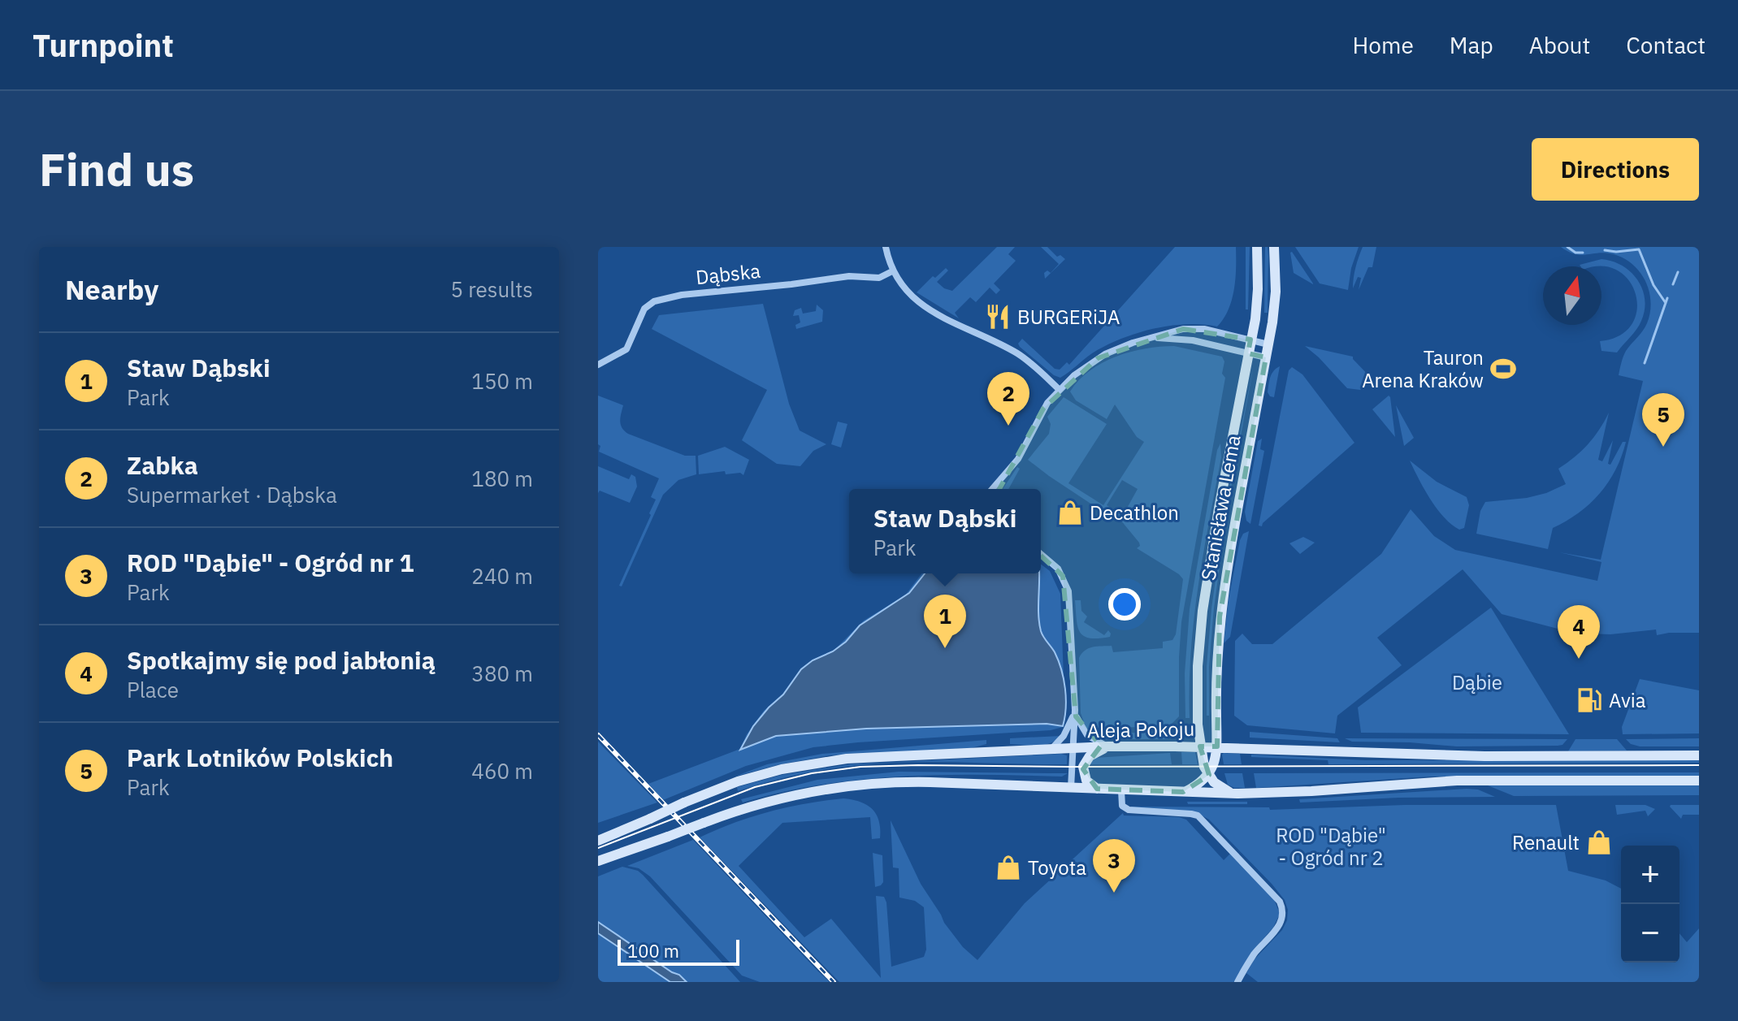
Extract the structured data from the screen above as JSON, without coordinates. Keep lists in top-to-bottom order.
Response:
{
  "streets": {
    "main road": ["Stanisława Lema", "Aleja Pokoju"],
    "street": ["Dąbska"]
  },
  "crossings": [
    ["Stanisława Lema", "Aleja Pokoju"]
  ],
  "parks": ["Dąbie", "ROD \"Dąbie\" - Ogród nr 2"],
  "places": {
    "restaurant": ["BURGERiJA"],
    "sports": ["Tauron Arena Kraków"],
    "shop": ["Decathlon", "Renault", "Toyota"],
    "fuel station": ["Avia"]
  },
  "scale_bar": "100 m",
  "north": "top",
  "page": {
    "header": "Turnpoint",
    "nav": [
      "Home",
      "Map",
      "About",
      "Contact"
    ],
    "buttons": "Directions",
    "title": "Find us",
    "heading": ["Nearby", "5 results"],
    "list": [
      {
        "mark": "1",
        "name": "Staw Dąbski",
        "note": "Park",
        "value": "150 m"
      },
      {
        "mark": "2",
        "name": "Zabka",
        "note": "Supermarket · Dąbska",
        "value": "180 m"
      },
      {
        "mark": "3",
        "name": "ROD \"Dąbie\" - Ogród nr 1",
        "note": "Park",
        "value": "240 m"
      },
      {
        "mark": "4",
        "name": "Spotkajmy się pod jabłonią",
        "note": "Place",
        "value": "380 m"
      },
      {
        "mark": "5",
        "name": "Park Lotników Polskich",
        "note": "Park",
        "value": "460 m"
      }
    ],
    "pins": [
      "2",
      "5",
      "1",
      "4",
      "3"
    ],
    "popup": ["Staw Dąbski", "Park"],
    "map_buttons": ["+", "−"],
    "scale": "100 m"
  }
}
